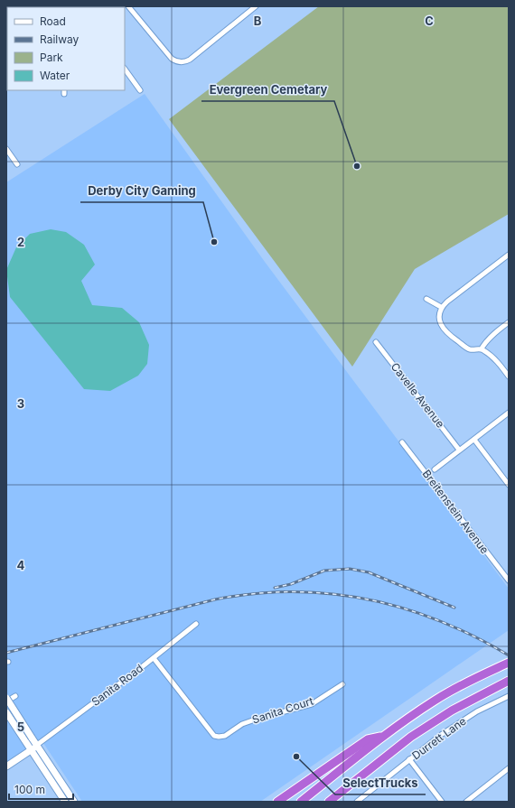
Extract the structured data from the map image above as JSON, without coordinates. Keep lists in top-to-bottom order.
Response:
{
  "streets": {
    "street": [
      "Cavelle Avenue",
      "Breitenstein Avenue",
      "Sanita Road",
      "Sanita Court",
      "Durrett Lane"
    ]
  },
  "crossings": [
    ["Sanita Road", "Sanita Court"]
  ],
  "places": ["Evergreen Cemetary", "Derby City Gaming", "SelectTrucks"],
  "legend": [
    "Road",
    "Railway",
    "Park",
    "Water"
  ],
  "scale_bar": "100 m",
  "grid": {
    "columns": ["B", "C"],
    "rows": [
      "2",
      "3",
      "4",
      "5"
    ]
  }
}
